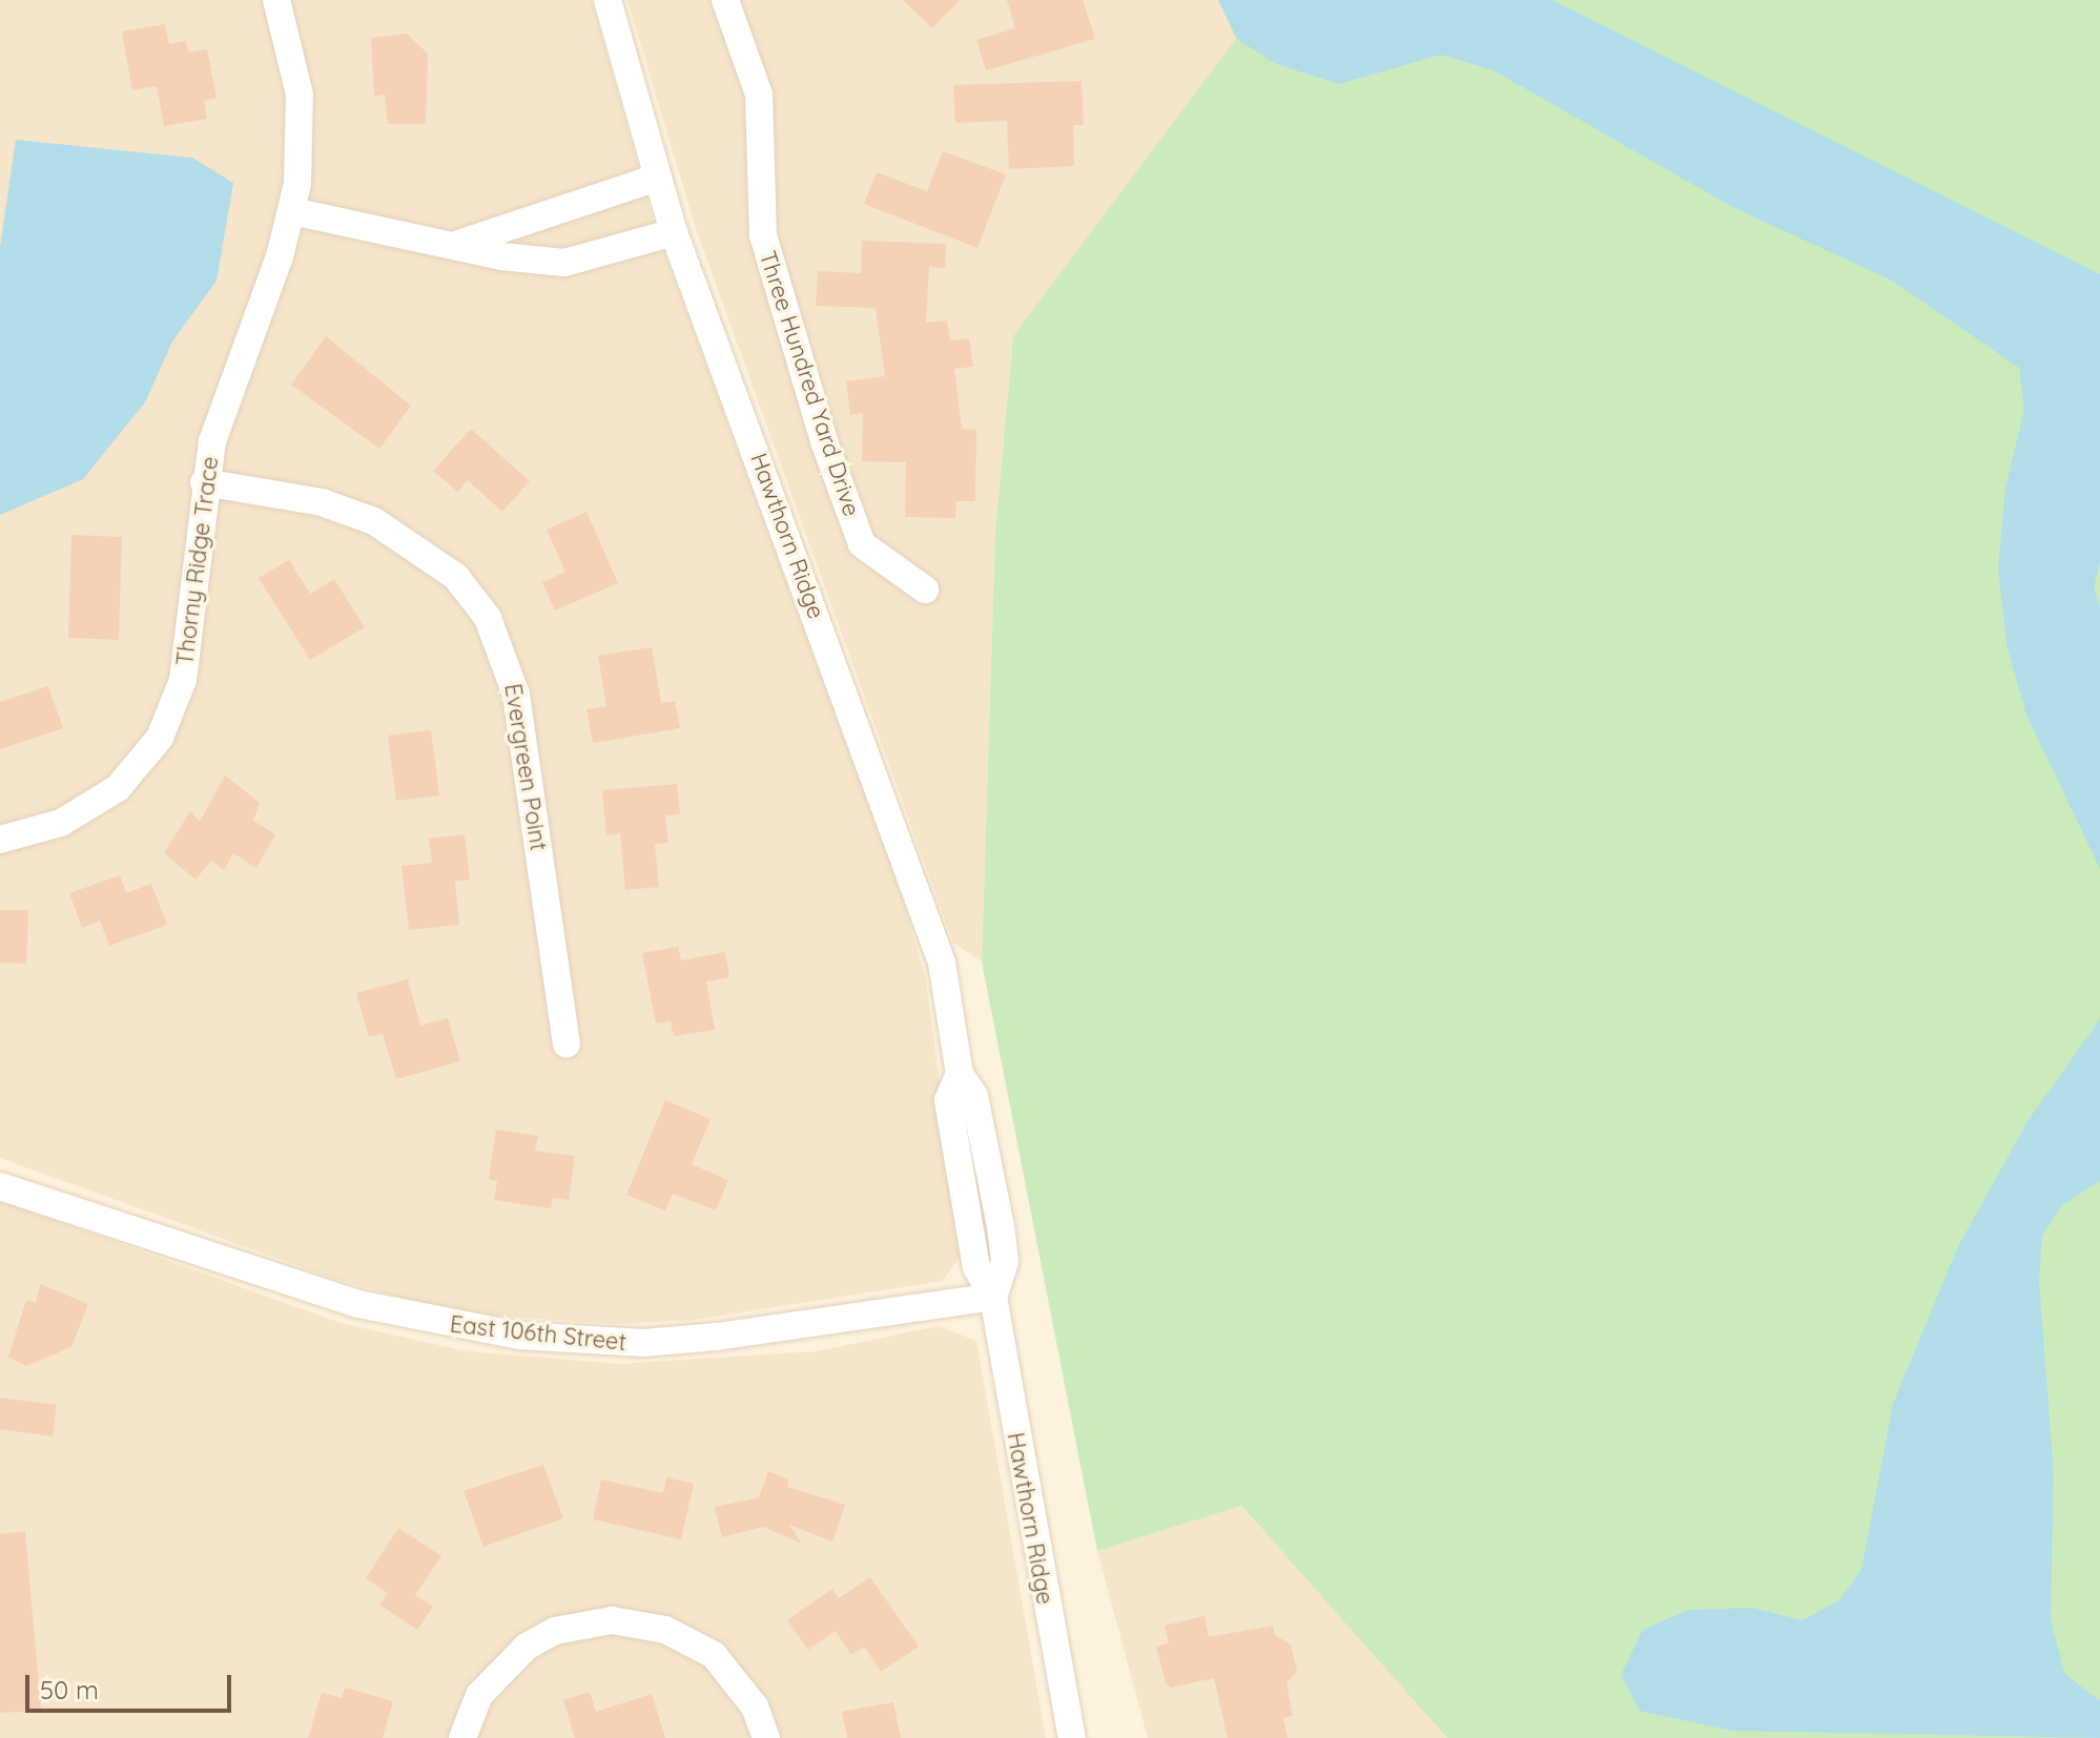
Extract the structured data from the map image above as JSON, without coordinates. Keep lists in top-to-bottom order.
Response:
{
  "streets": {
    "street": [
      "Three Hundred Yard Drive",
      "Hawthorn Ridge",
      "Thorny Ridge Trace",
      "Evergreen Point",
      "East 106th Street"
    ]
  },
  "crossings": [
    ["Hawthorn Ridge", "East 106th Street"],
    ["Thorny Ridge Trace", "Evergreen Point"]
  ],
  "scale_bar": "50 m"
}
